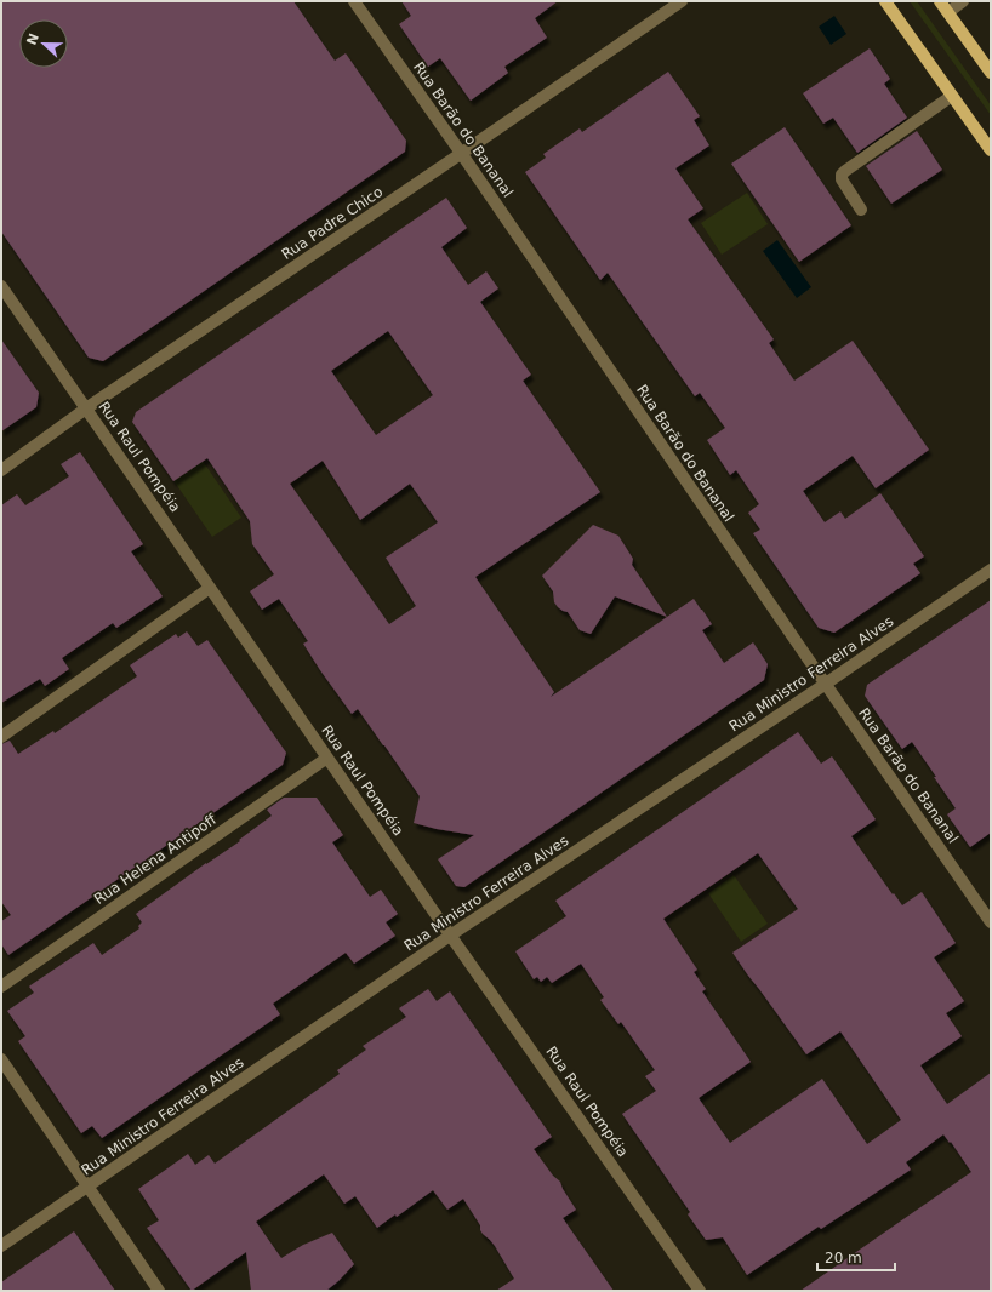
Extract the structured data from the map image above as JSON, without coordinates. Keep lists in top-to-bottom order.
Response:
{
  "streets": {
    "street": [
      "Rua Barão do Bananal",
      "Rua Padre Chico",
      "Rua Raul Pompéia",
      "Rua Ministro Ferreira Alves",
      "Rua Helena Antipoff"
    ]
  },
  "crossings": [
    ["Rua Barão do Bananal", "Rua Padre Chico"],
    ["Rua Barão do Bananal", "Rua Ministro Ferreira Alves"],
    ["Rua Padre Chico", "Rua Raul Pompéia"],
    ["Rua Raul Pompéia", "Rua Ministro Ferreira Alves"],
    ["Rua Raul Pompéia", "Rua Helena Antipoff"]
  ],
  "scale_bar": "20 m",
  "north": "left"
}
